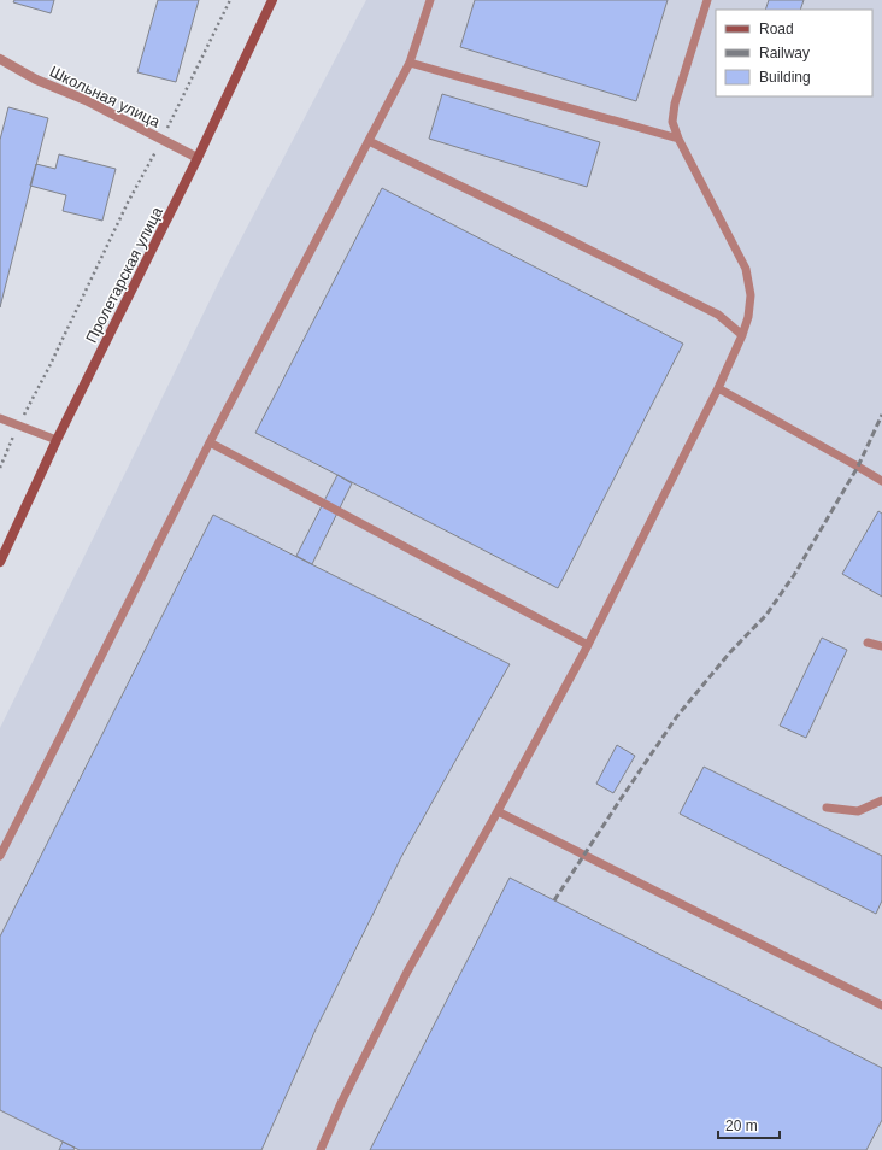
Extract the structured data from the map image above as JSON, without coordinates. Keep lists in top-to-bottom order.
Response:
{
  "streets": {
    "main road": ["Пролетарская улица"],
    "street": ["Школьная улица"]
  },
  "crossings": [
    ["Школьная улица", "Пролетарская улица"]
  ],
  "legend": ["Road", "Railway", "Building"],
  "scale_bar": "20 m"
}
